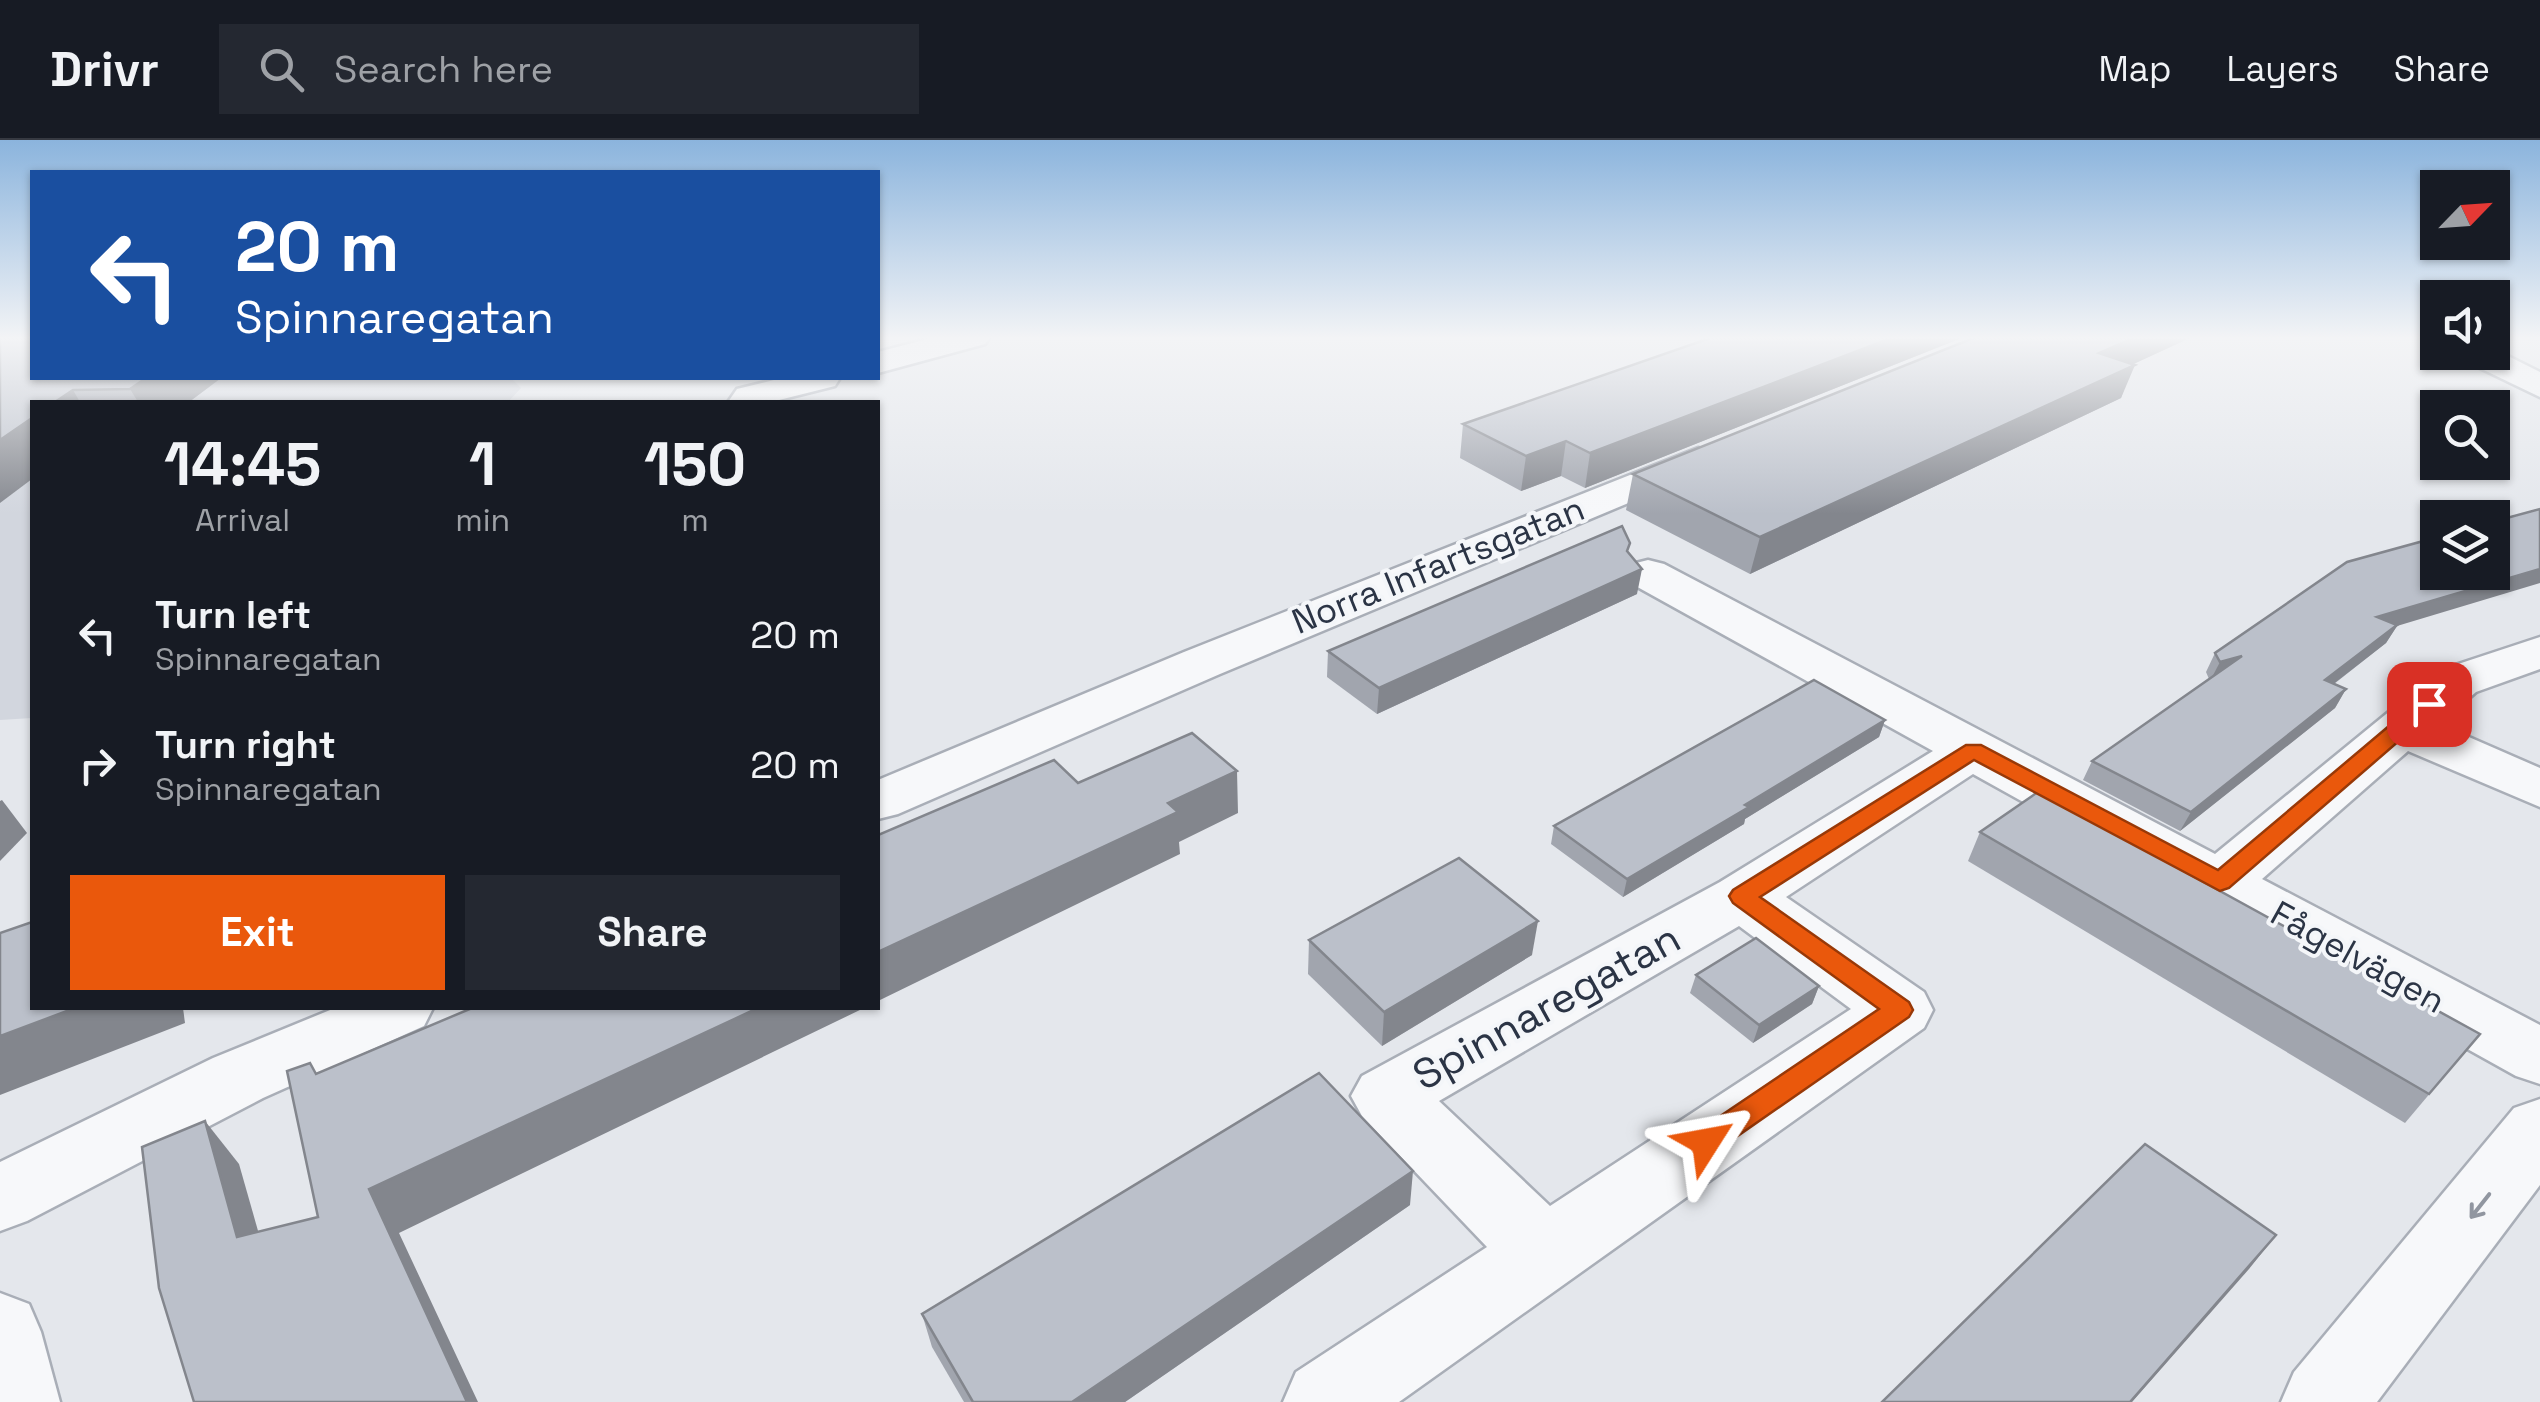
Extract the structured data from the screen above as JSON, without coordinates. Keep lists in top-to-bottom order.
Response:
{
  "streets": {
    "street": ["Norra Infartsgatan", "Fågelvägen", "Spinnaregatan"]
  },
  "crossings": [
    ["Fågelvägen", "Spinnaregatan"]
  ],
  "north": "top right",
  "page": {
    "header": "Drivr",
    "search": "Search here",
    "nav": ["Map", "Layers", "Share"],
    "turn": ["20 m", "Spinnaregatan"],
    "eta": [
      "14:45",
      "Arrival",
      "1",
      "min",
      "150",
      "m"
    ],
    "list": [
      {
        "name": "Turn left",
        "note": "Spinnaregatan",
        "value": "20 m"
      },
      {
        "name": "Turn right",
        "note": "Spinnaregatan",
        "value": "20 m"
      }
    ],
    "buttons": ["Exit", "Share"]
  }
}
